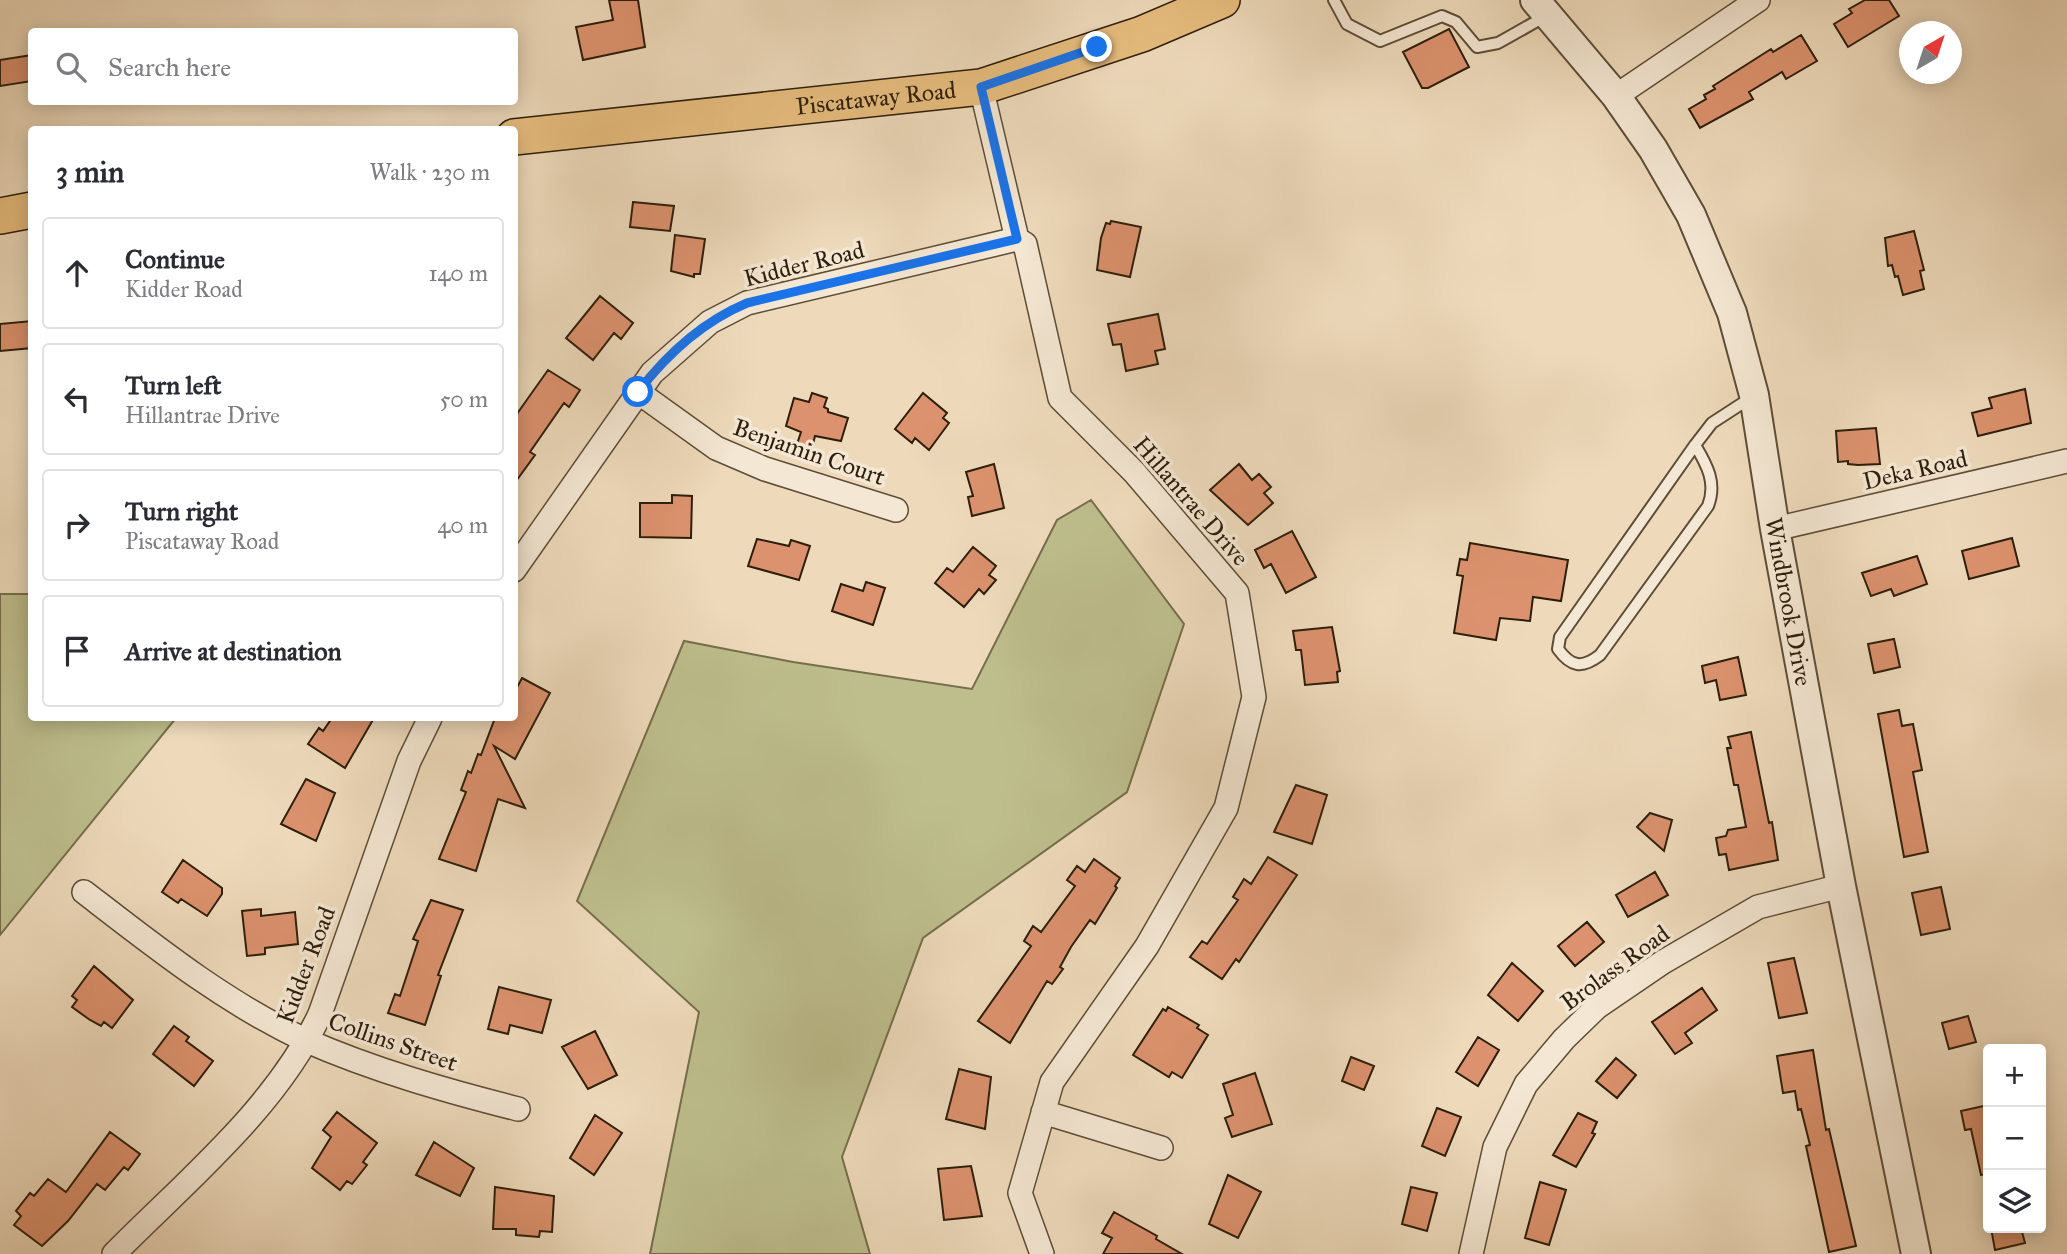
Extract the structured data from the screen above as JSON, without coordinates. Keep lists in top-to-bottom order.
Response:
{
  "streets": {
    "main road": ["Piscataway Road"],
    "street": [
      "Kidder Road",
      "Benjamin Court",
      "Deka Road",
      "Hillantrae Drive",
      "Windbrook Drive",
      "Brolass Road",
      "Collins Street"
    ]
  },
  "crossings": [
    ["Piscataway Road", "Hillantrae Drive"],
    ["Kidder Road", "Benjamin Court"],
    ["Kidder Road", "Hillantrae Drive"],
    ["Kidder Road", "Collins Street"],
    ["Deka Road", "Windbrook Drive"],
    ["Windbrook Drive", "Brolass Road"]
  ],
  "north": "top right",
  "page": {
    "search": "Search here",
    "heading": ["3 min", "Walk · 230 m"],
    "list": [
      ["Continue", "Kidder Road", "140 m"],
      ["Turn left", "Hillantrae Drive", "50 m"],
      ["Turn right", "Piscataway Road", "40 m"],
      "Arrive at destination"
    ],
    "map_buttons": ["+", "−"]
  }
}
